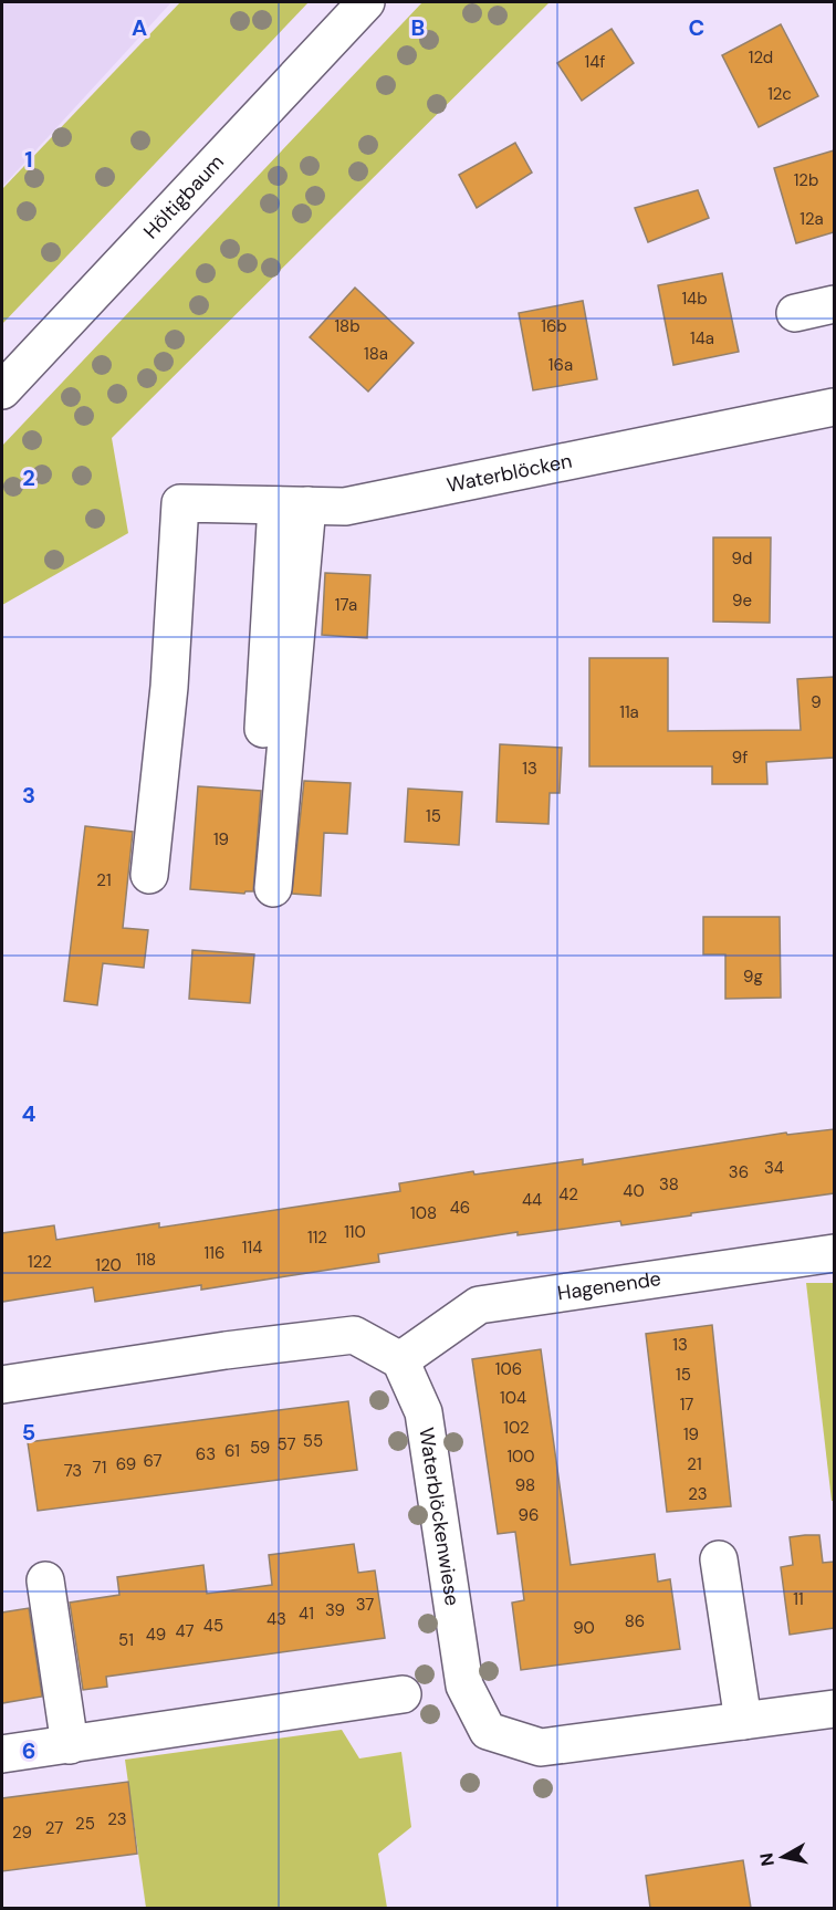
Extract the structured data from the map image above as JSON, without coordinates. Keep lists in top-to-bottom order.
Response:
{
  "streets": {
    "street": [
      "Höltigbaum",
      "Waterblöcken",
      "Hagenende",
      "Waterblöckenwiese"
    ]
  },
  "crossings": [
    ["Hagenende", "Waterblöckenwiese"]
  ],
  "house_numbers": [
    "12d",
    "14f",
    "12c",
    "12b",
    "12a",
    "14b",
    "18b",
    "16b",
    "14a",
    "18a",
    "16a",
    "9d",
    "9e",
    "17a",
    "9",
    "11a",
    "9f",
    "13",
    "15",
    "19",
    "21",
    "9g",
    "34",
    "36",
    "38",
    "40",
    "42",
    "44",
    "46",
    "108",
    "110",
    "112",
    "114",
    "116",
    "118",
    "122",
    "120",
    "13",
    "106",
    "15",
    "104",
    "17",
    "102",
    "19",
    "55",
    "57",
    "59",
    "61",
    "63",
    "100",
    "67",
    "69",
    "21",
    "71",
    "73",
    "98",
    "23",
    "96",
    "11",
    "37",
    "39",
    "41",
    "43",
    "86",
    "45",
    "90",
    "47",
    "49",
    "51",
    "23",
    "25",
    "27",
    "29"
  ],
  "north": "left",
  "grid": {
    "columns": ["A", "B", "C"],
    "rows": [
      "1",
      "2",
      "3",
      "4",
      "5",
      "6"
    ]
  }
}
